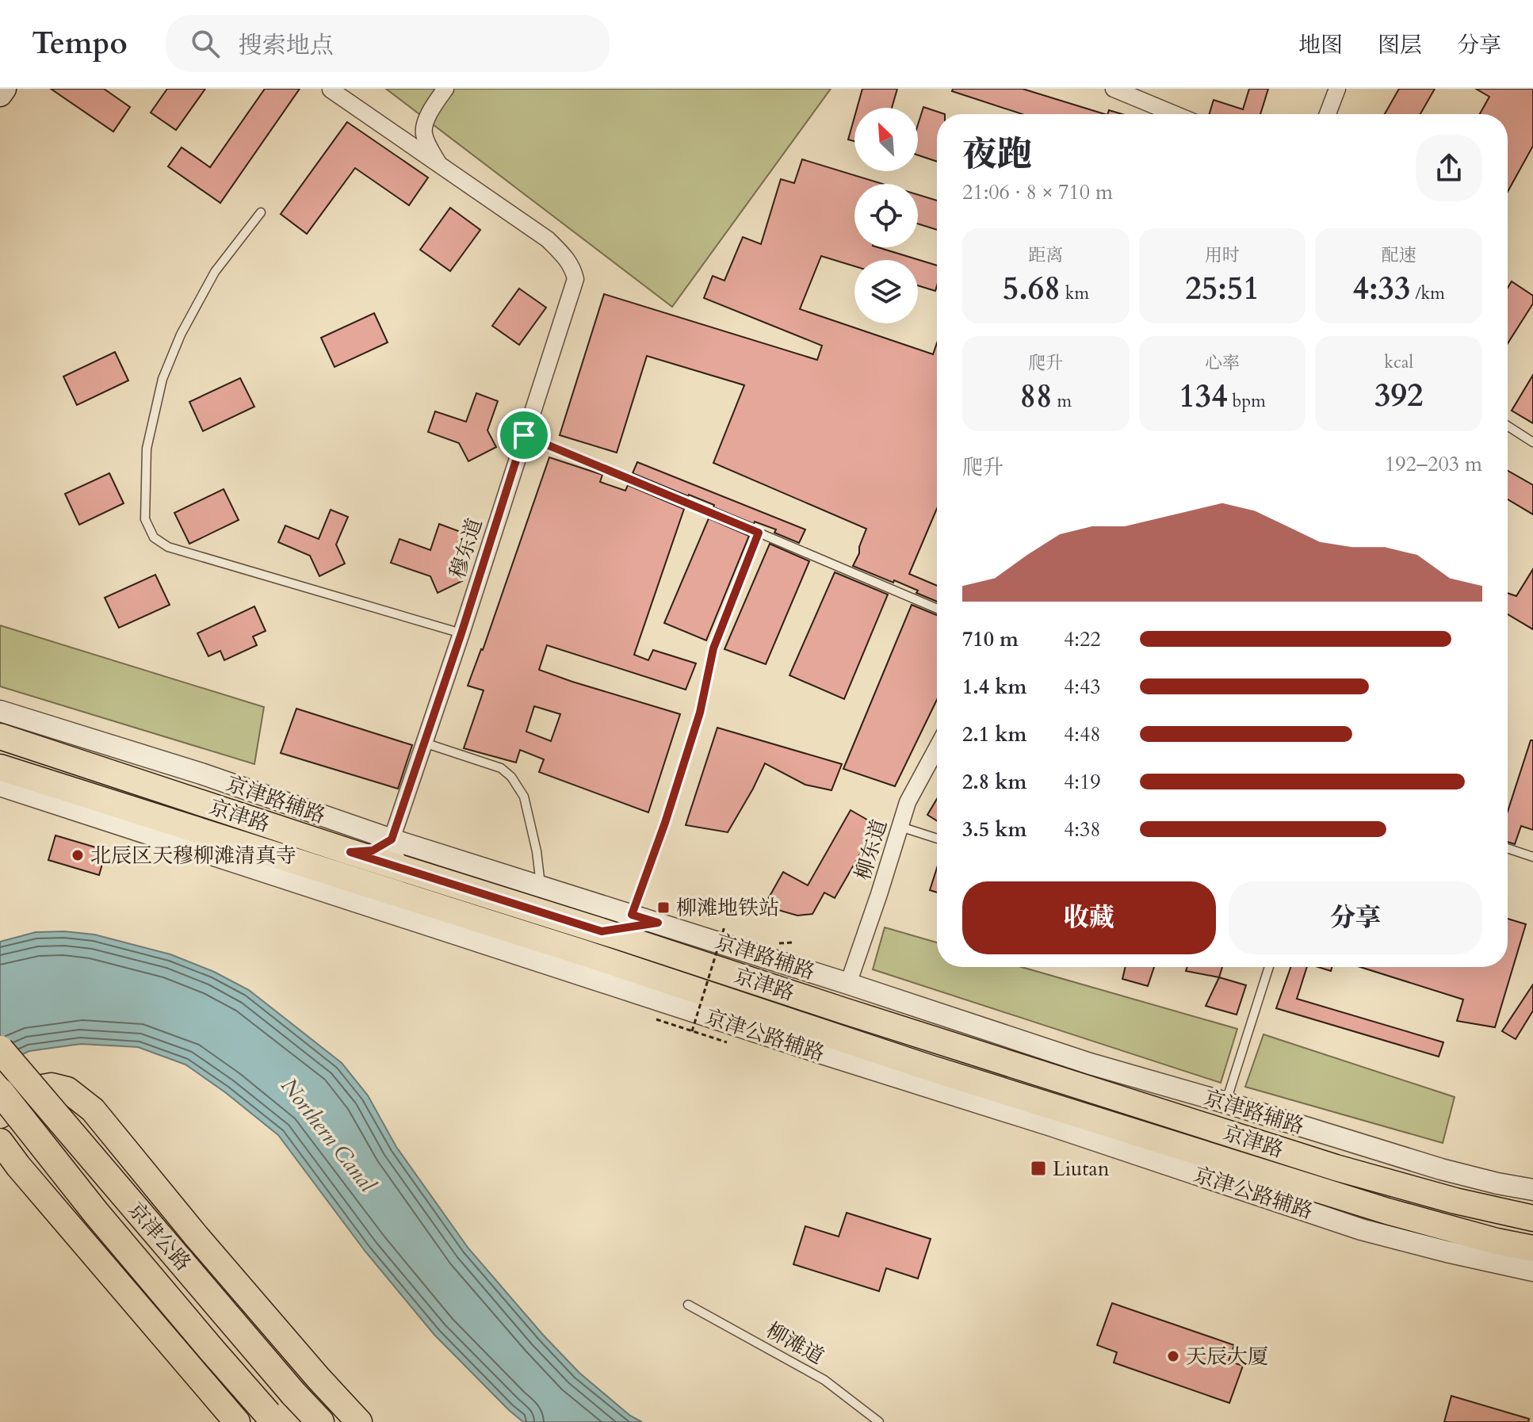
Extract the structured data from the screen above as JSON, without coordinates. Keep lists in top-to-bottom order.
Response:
{
  "streets": {
    "highway": ["京津公路"],
    "main road": ["京津路"],
    "street": [
      "穆东道",
      "京津路辅路",
      "柳东道",
      "京津公路辅路"
    ],
    "lane": ["柳滩道"]
  },
  "crossings": [
    ["穆东道", "京津路辅路"],
    ["京津路辅路", "京津路"],
    ["京津路辅路", "柳东道"],
    ["京津路", "京津公路辅路"]
  ],
  "water": ["Northern Canal"],
  "places": {
    "other": ["北辰区天穆柳滩清真寺", "天辰大厦"],
    "transit": ["柳滩地铁站", "Liutan"]
  },
  "north": "top left",
  "page": {
    "header": "Tempo",
    "search": "搜索地点",
    "nav": ["地图", "图层", "分享"],
    "heading": ["夜跑", "21:06 · 8 × 710 m"],
    "stats": [
      ["距离", "5.68 km"],
      ["用时", "25:51"],
      ["配速", "4:33 /km"],
      ["爬升", "88 m"],
      ["心率", "134 bpm"],
      ["kcal", "392"]
    ],
    "chart": ["爬升", "192–203 m"],
    "list": [
      {
        "name": "710 m",
        "note": "4:22"
      },
      {
        "name": "1.4 km",
        "note": "4:43"
      },
      {
        "name": "2.1 km",
        "note": "4:48"
      },
      {
        "name": "2.8 km",
        "note": "4:19"
      },
      {
        "name": "3.5 km",
        "note": "4:38"
      }
    ],
    "buttons": ["收藏", "分享"]
  }
}
